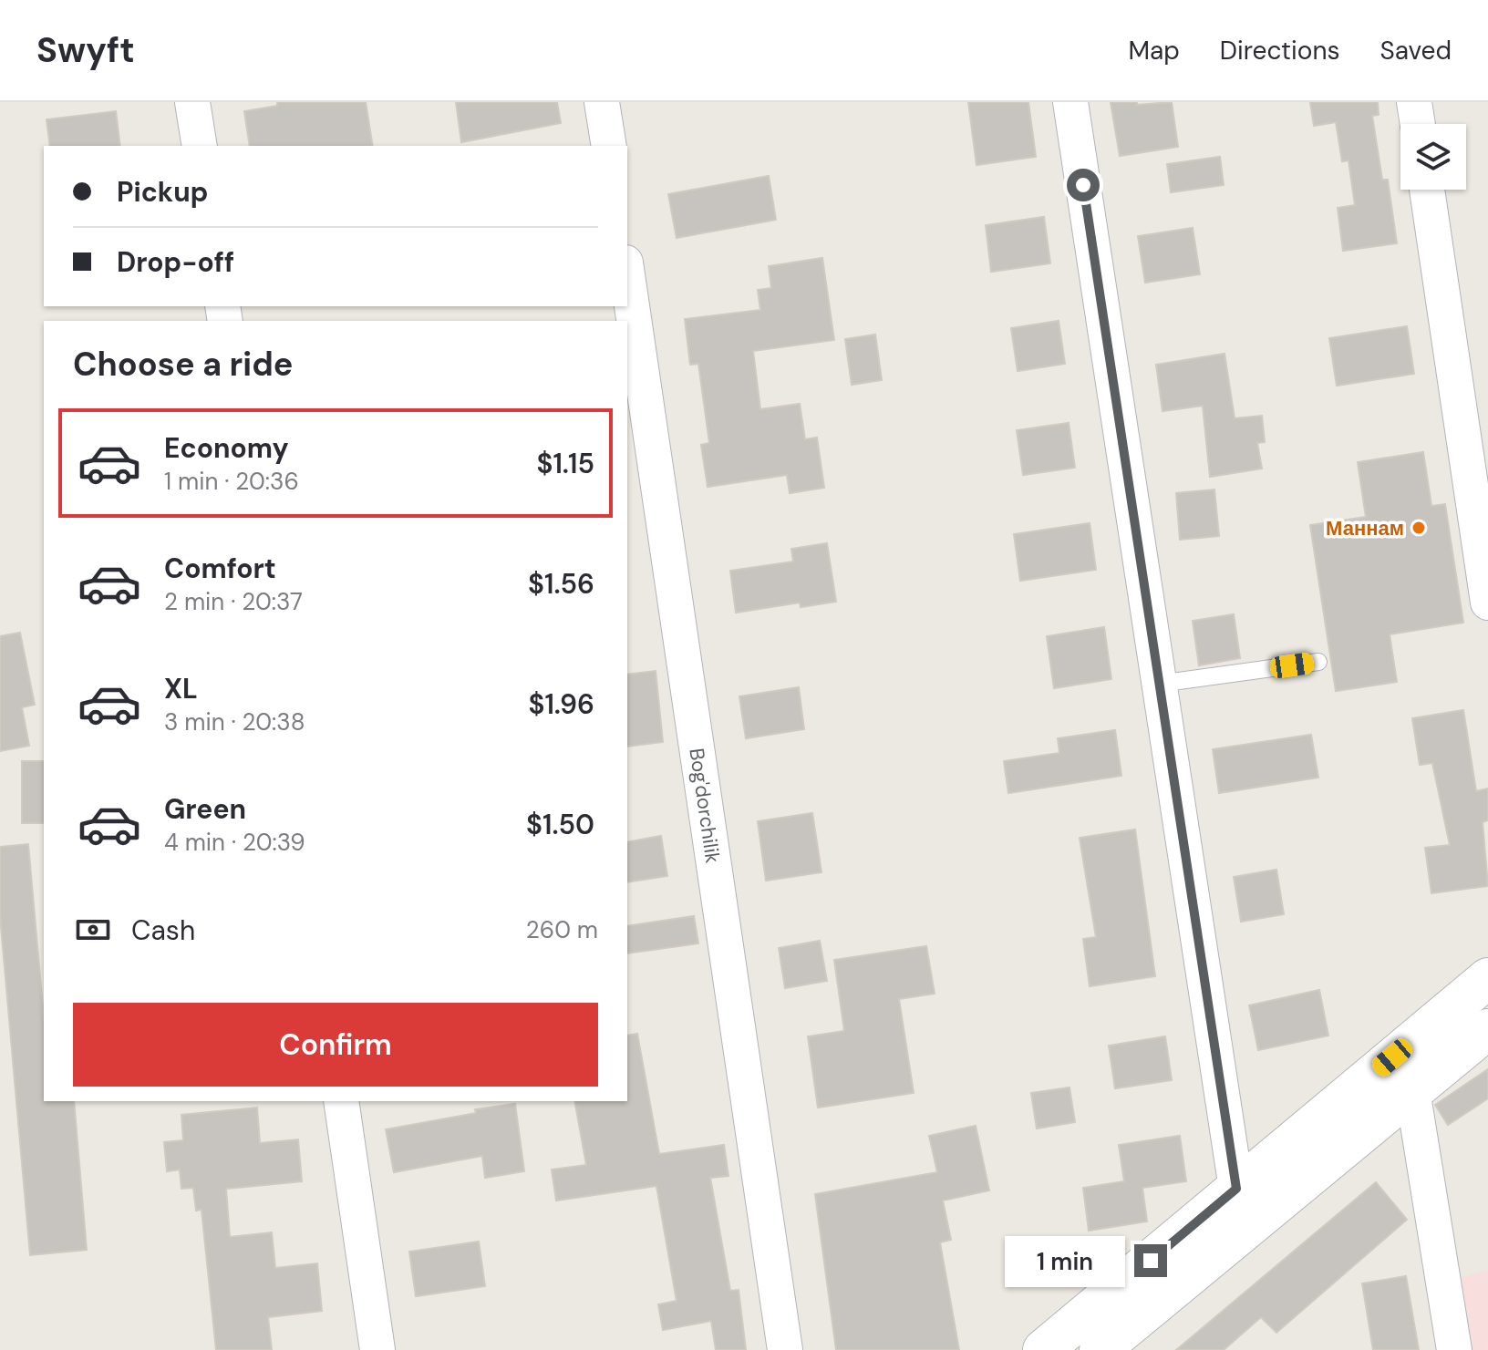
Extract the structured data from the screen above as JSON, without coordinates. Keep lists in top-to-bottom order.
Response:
{
  "streets": {
    "street": ["Bog'dorchilik"]
  },
  "places": ["Маннам"],
  "page": {
    "header": "Swyft",
    "nav": ["Map", "Directions", "Saved"],
    "banner": ["Pickup", "Drop-off"],
    "heading": "Choose a ride",
    "list": [
      {
        "name": "Economy",
        "note": "1 min · 20:36",
        "value": "$1.15"
      },
      {
        "name": "Comfort",
        "note": "2 min · 20:37",
        "value": "$1.56"
      },
      {
        "name": "XL",
        "note": "3 min · 20:38",
        "value": "$1.96"
      },
      {
        "name": "Green",
        "note": "4 min · 20:39",
        "value": "$1.50"
      }
    ],
    "pay": ["Cash", "260 m"],
    "buttons": "Confirm",
    "bubble": "1 min"
  }
}
